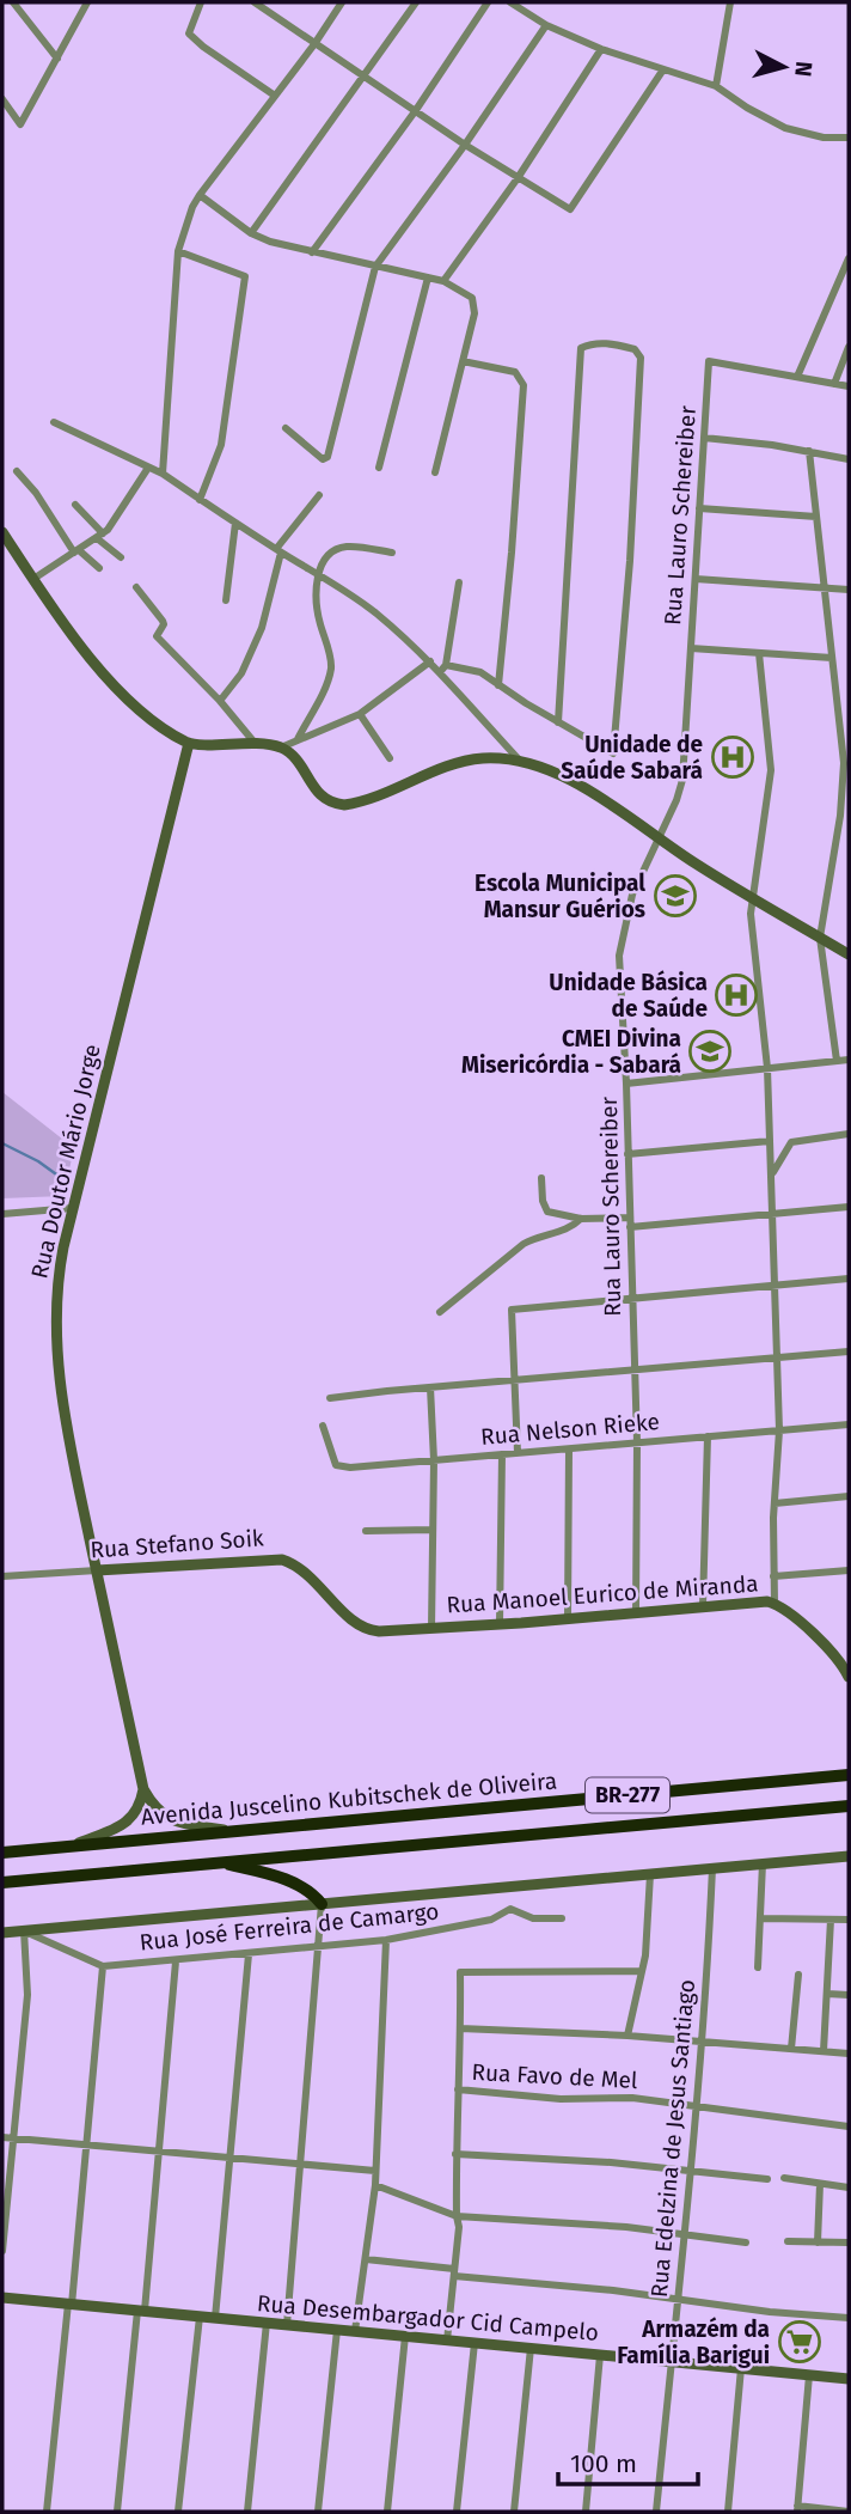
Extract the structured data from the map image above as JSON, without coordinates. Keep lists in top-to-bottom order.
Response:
{
  "streets": {
    "highway": ["BR-277", "Avenida Juscelino Kubitschek de Oliveira"],
    "street": [
      "Rua Lauro Schereiber",
      "Rua Doutor Mário Jorge",
      "Rua Nelson Rieke",
      "Rua Stefano Soik",
      "Rua Manoel Eurico de Miranda",
      "Rua José Ferreira de Camargo",
      "Rua Favo de Mel",
      "Rua Edelzina de Jesus Santiago",
      "Rua Desembargador Cid Campelo"
    ]
  },
  "crossings": [
    ["Rua Lauro Schereiber", "Rua Nelson Rieke"],
    ["Rua Lauro Schereiber", "Rua Manoel Eurico de Miranda"],
    ["Rua Doutor Mário Jorge", "Rua Stefano Soik"],
    ["Rua Stefano Soik", "Rua Manoel Eurico de Miranda"],
    ["Rua Favo de Mel", "Rua Edelzina de Jesus Santiago"],
    ["Rua Edelzina de Jesus Santiago", "Rua Desembargador Cid Campelo"]
  ],
  "places": {
    "hospital": ["Unidade de Saúde Sabará", "Unidade Básica de Saúde"],
    "school or university": ["Escola Municipal Mansur Guérios", "CMEI Divina Misericórdia - Sabará"],
    "supermarket": ["Armazém da Família Barigui"]
  },
  "scale_bar": "100 m",
  "north": "right"
}
